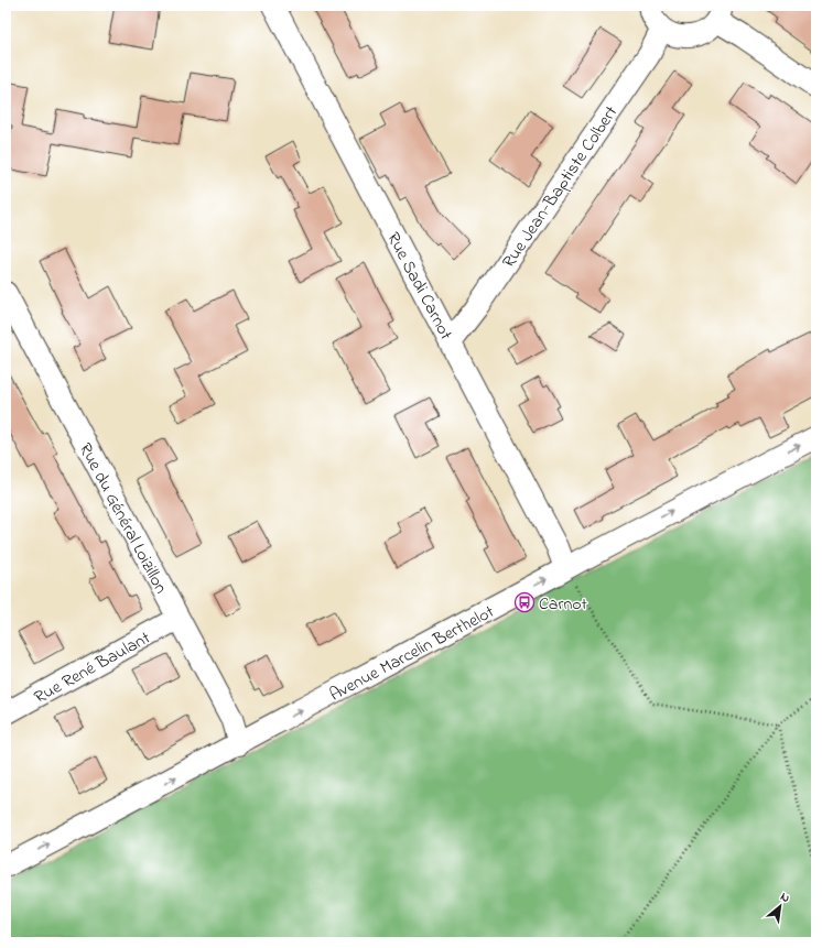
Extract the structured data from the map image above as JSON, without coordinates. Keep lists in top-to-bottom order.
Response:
{
  "streets": {
    "street": [
      "Rue Jean-Baptiste Colbert",
      "Rue Sadi Carnot",
      "Rue du Général Loizillon",
      "Avenue Marcelin Berthelot",
      "Rue René Baulant"
    ]
  },
  "crossings": [
    ["Rue Jean-Baptiste Colbert", "Rue Sadi Carnot"],
    ["Rue Sadi Carnot", "Avenue Marcelin Berthelot"],
    ["Rue du Général Loizillon", "Avenue Marcelin Berthelot"],
    ["Rue du Général Loizillon", "Rue René Baulant"]
  ],
  "one_way": ["Avenue Marcelin Berthelot"],
  "places": {
    "bus stop": ["Carnot"]
  },
  "north": "top right"
}
